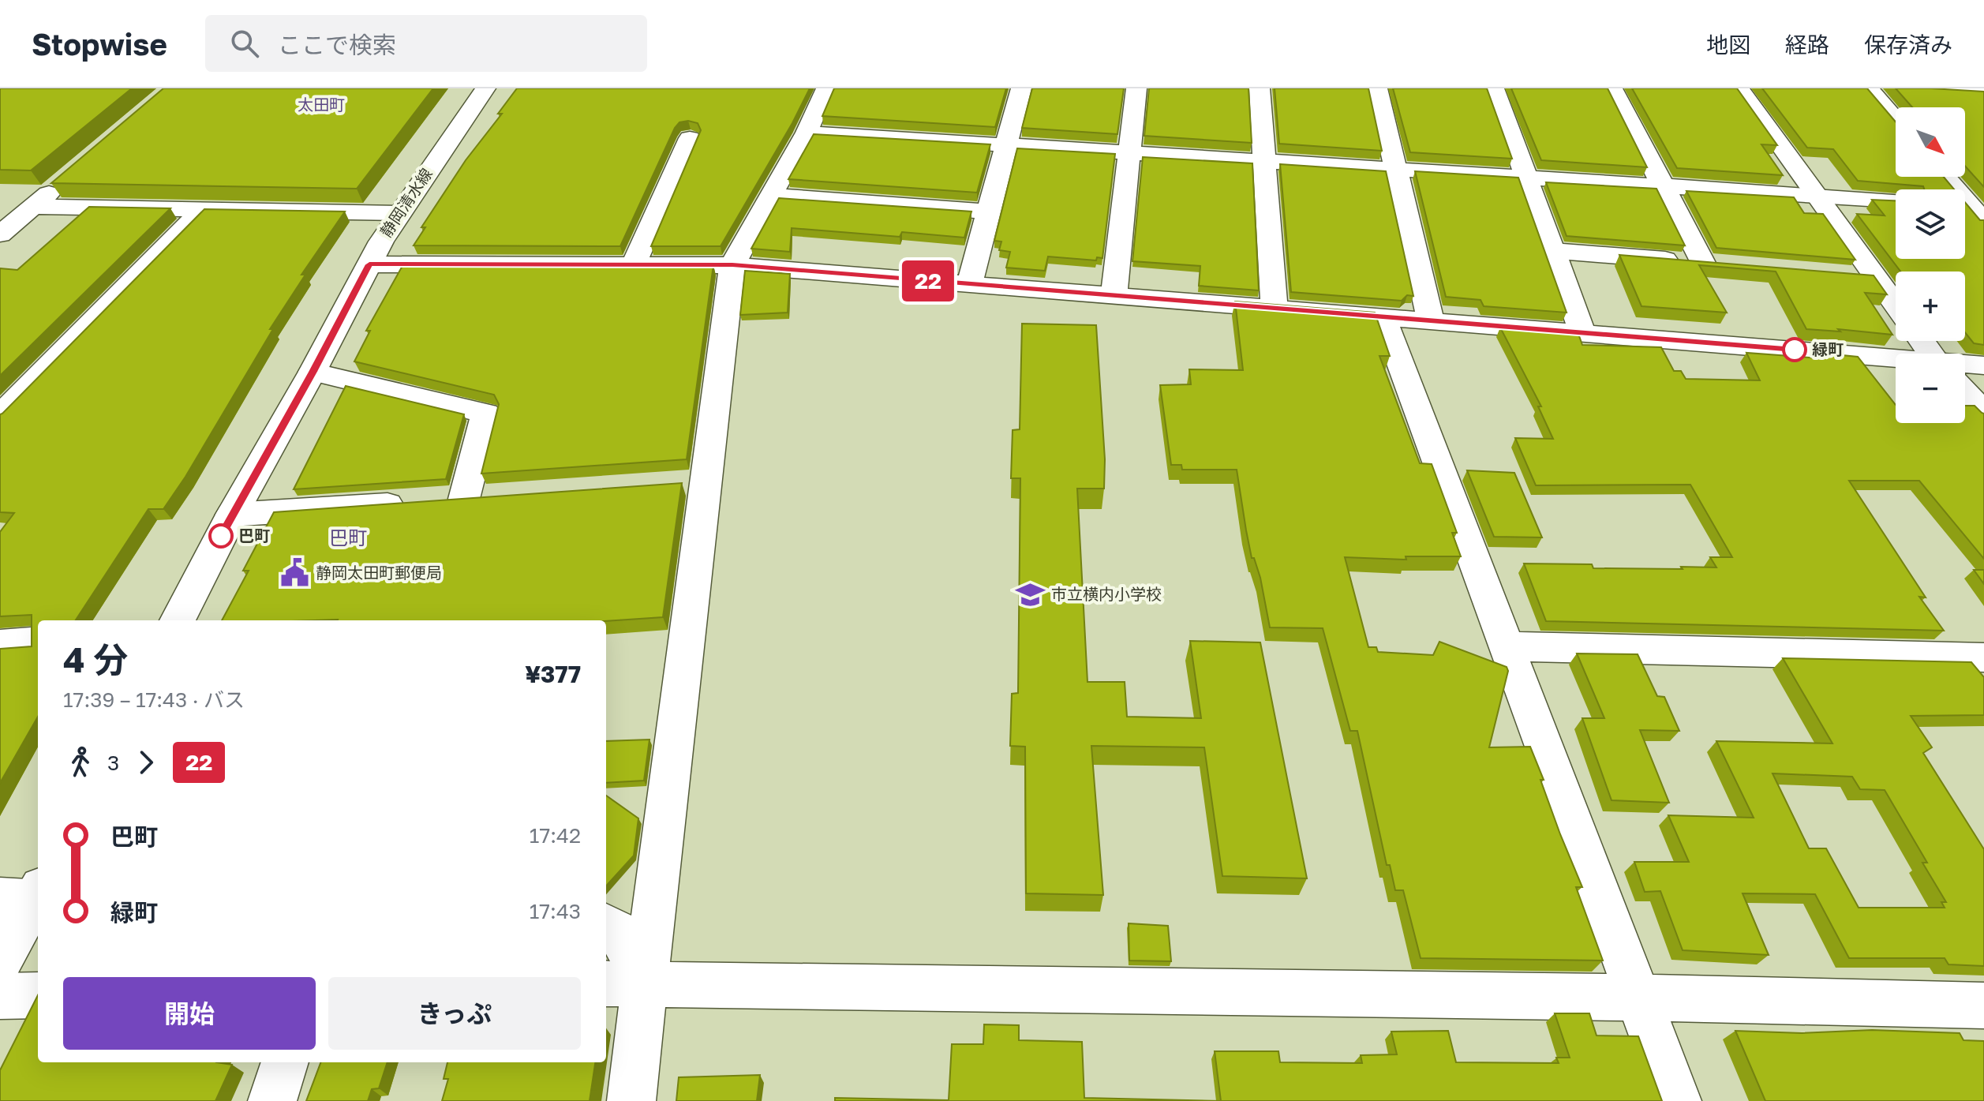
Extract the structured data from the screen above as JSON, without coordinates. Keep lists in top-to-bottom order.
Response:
{
  "streets": {
    "street": ["静岡清水線"]
  },
  "districts": ["太田町", "巴町"],
  "places": {
    "other": ["緑町", "巴町"],
    "public building": ["静岡太田町郵便局"],
    "school or university": ["市立横内小学校"]
  },
  "lines": ["bus line 22"],
  "north": "bottom right",
  "page": {
    "header": "Stopwise",
    "search": "ここで検索",
    "nav": ["地図", "経路", "保存済み"],
    "on_map": "22",
    "map_buttons": ["+", "−"],
    "heading": ["4 分", "17:39 – 17:43 · バス", "¥377"],
    "legs": ["3", "22"],
    "list": [
      {
        "name": "巴町",
        "value": "17:42"
      },
      {
        "name": "緑町",
        "value": "17:43"
      }
    ],
    "buttons": ["開始", "きっぷ"]
  }
}
